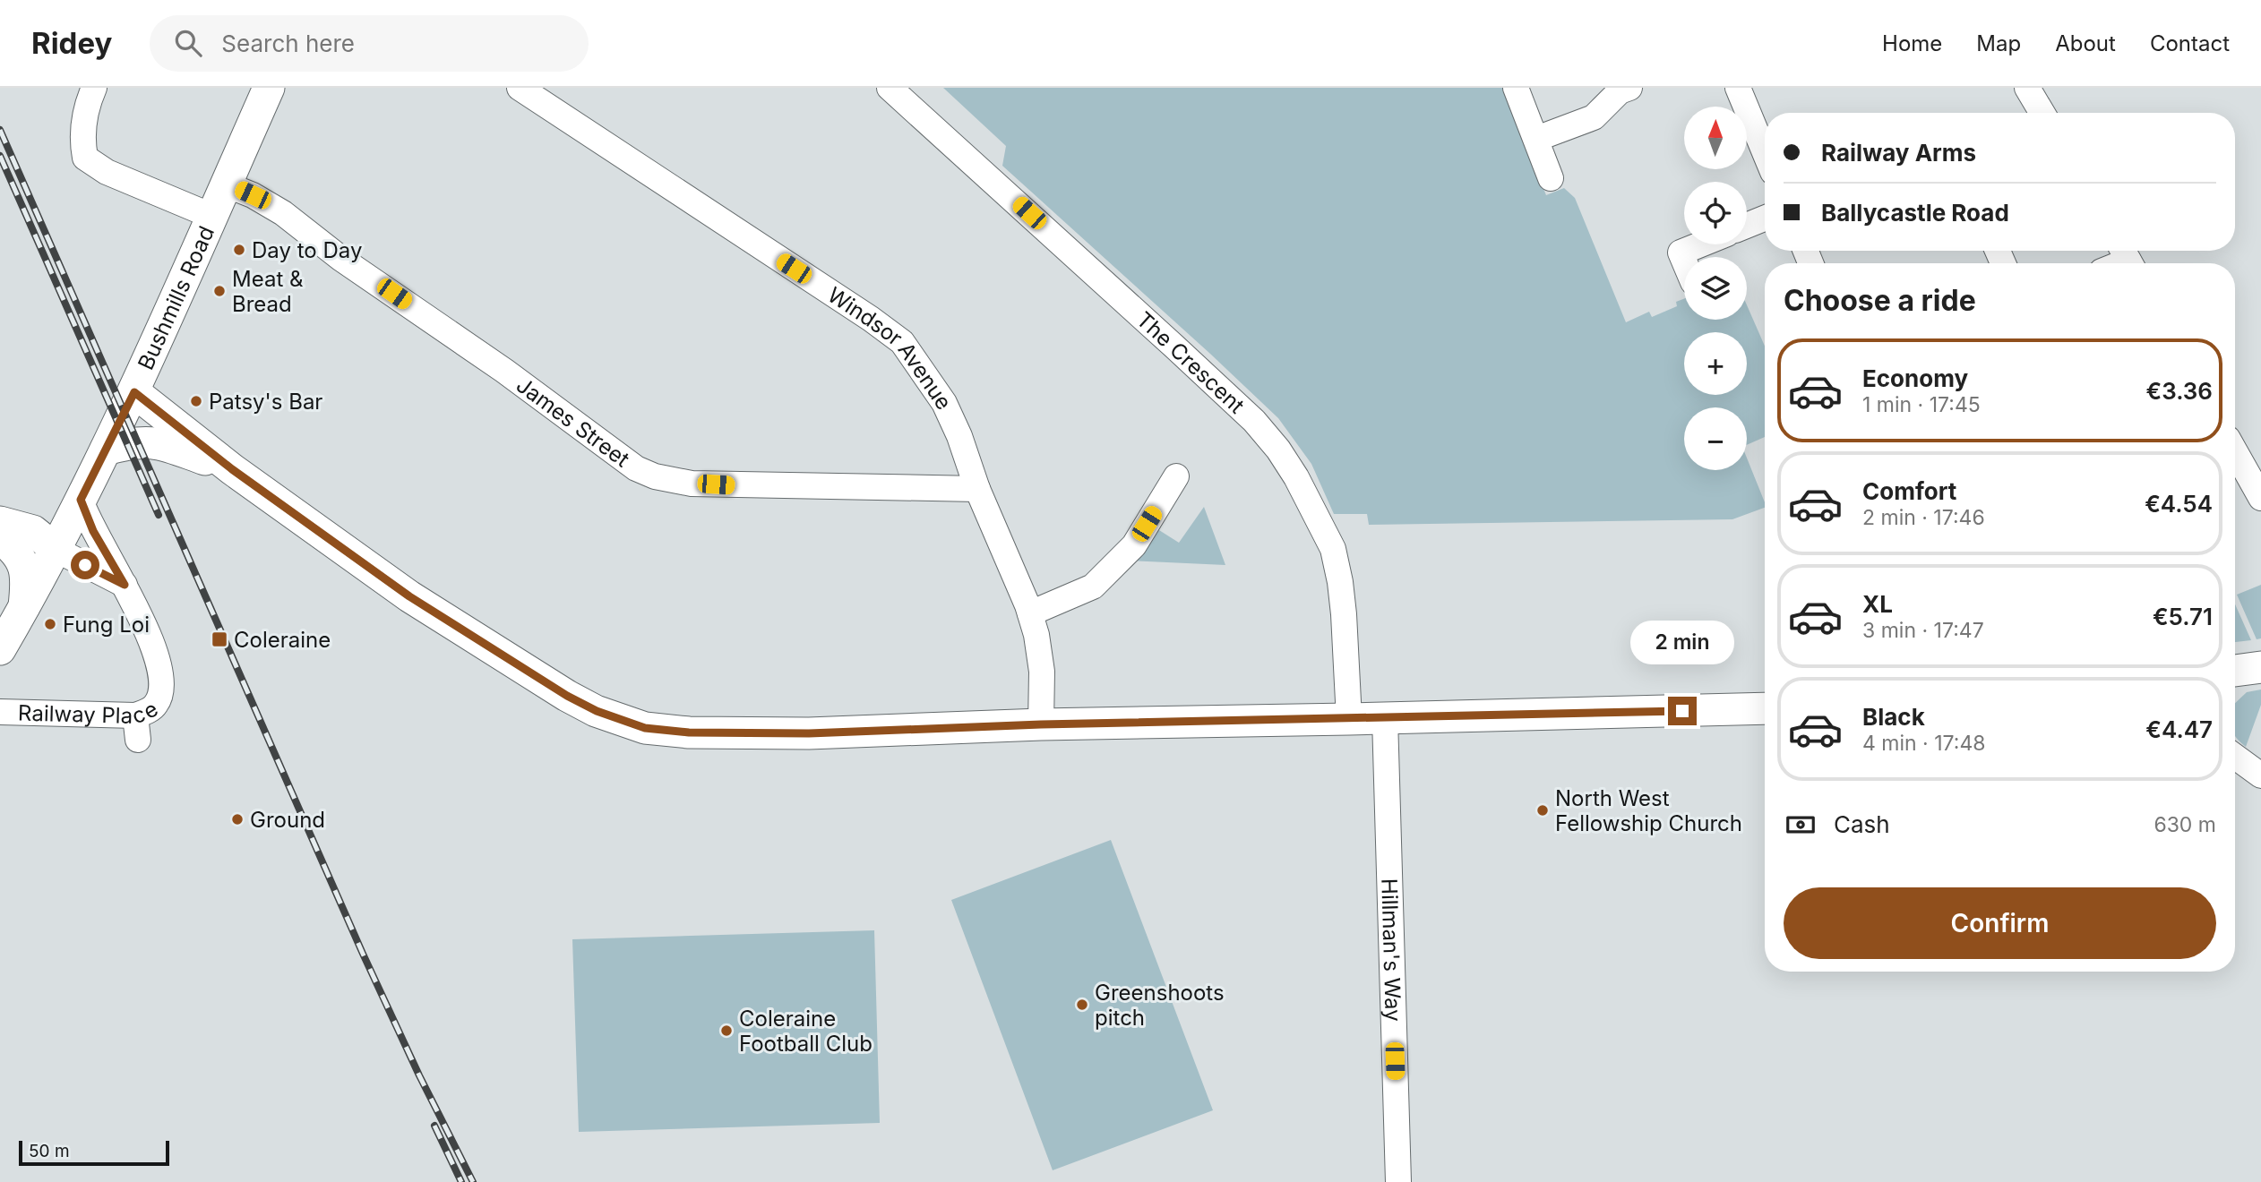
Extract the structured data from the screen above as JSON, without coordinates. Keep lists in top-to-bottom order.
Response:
{
  "streets": {
    "main road": ["Bushmills Road"],
    "street": [
      "Windsor Avenue",
      "The Crescent",
      "James Street",
      "Railway Place",
      "Hillman's Way"
    ]
  },
  "crossings": [
    ["Bushmills Road", "James Street"],
    ["Bushmills Road", "Railway Place"],
    ["Windsor Avenue", "James Street"]
  ],
  "places": {
    "other": [
      "Day to Day",
      "Meat & Bread",
      "Patsy's Bar",
      "Fung Loi",
      "North West Fellowship Church",
      "Ground",
      "Greenshoots pitch",
      "Coleraine Football Club"
    ],
    "transit": ["Coleraine"]
  },
  "scale_bar": "50 m",
  "north": "top",
  "page": {
    "header": "Ridey",
    "search": "Search here",
    "nav": [
      "Home",
      "Map",
      "About",
      "Contact"
    ],
    "map_buttons": ["+", "−"],
    "banner": ["Railway Arms", "Ballycastle Road"],
    "heading": "Choose a ride",
    "list": [
      {
        "name": "Economy",
        "note": "1 min · 17:45",
        "value": "€3.36"
      },
      {
        "name": "Comfort",
        "note": "2 min · 17:46",
        "value": "€4.54"
      },
      {
        "name": "XL",
        "note": "3 min · 17:47",
        "value": "€5.71"
      },
      {
        "name": "Black",
        "note": "4 min · 17:48",
        "value": "€4.47"
      }
    ],
    "bubble": "2 min",
    "pay": ["Cash", "630 m"],
    "buttons": "Confirm",
    "scale": "50 m"
  }
}
